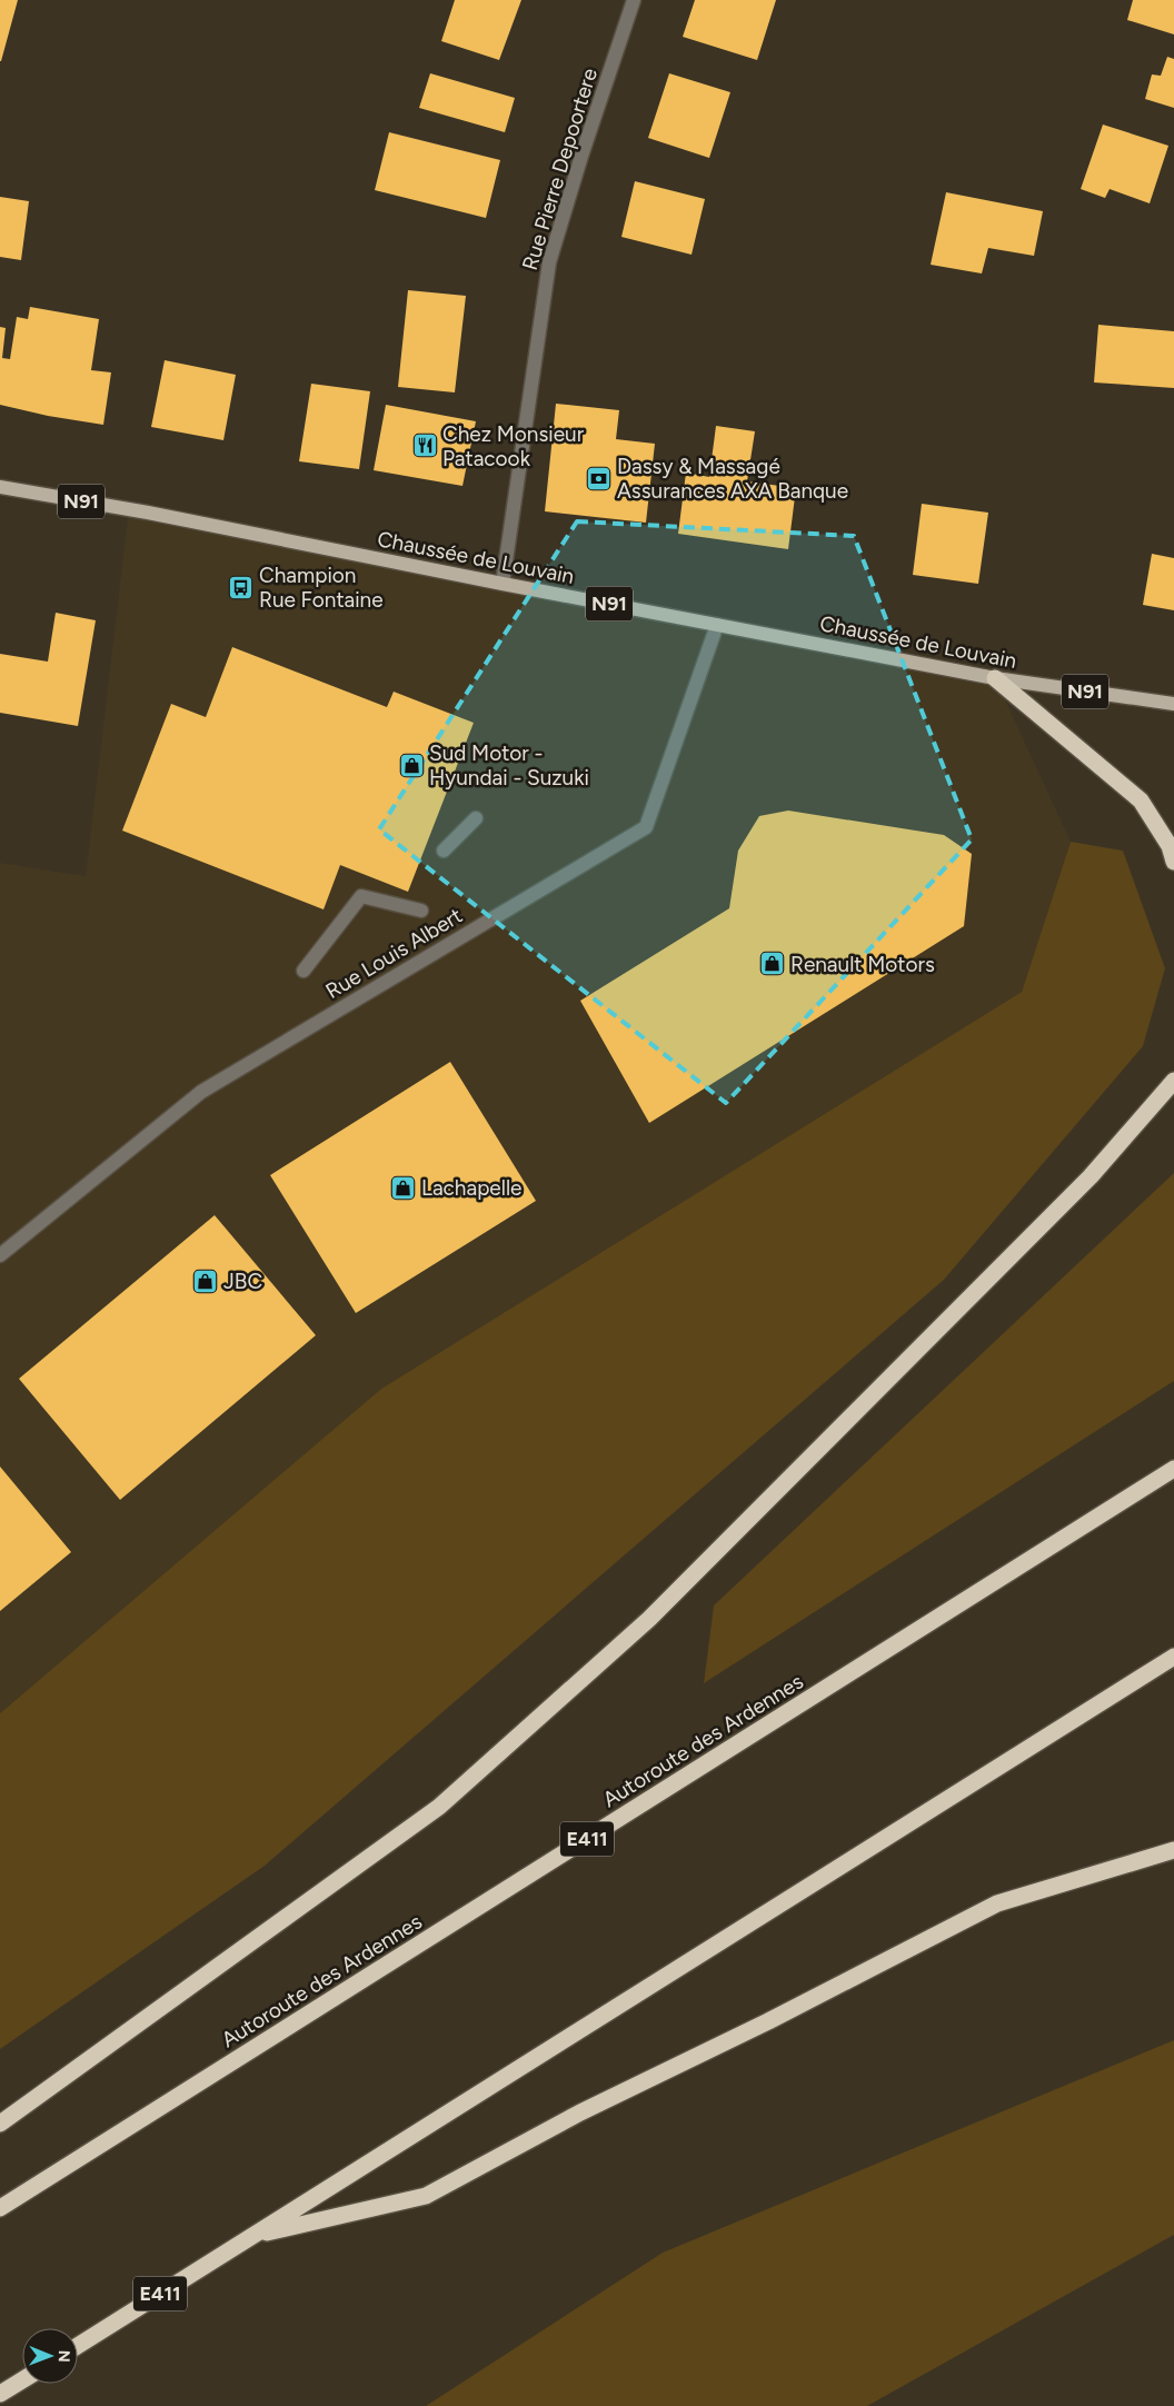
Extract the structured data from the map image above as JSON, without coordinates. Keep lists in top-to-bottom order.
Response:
{
  "streets": {
    "highway": ["Autoroute des Ardennes", "E411"],
    "main road": ["N91", "Chaussée de Louvain"],
    "street": ["Rue Pierre Depoortere", "Rue Louis Albert"]
  },
  "crossings": [
    ["Rue Pierre Depoortere", "Chaussée de Louvain"],
    ["Chaussée de Louvain", "Rue Louis Albert"]
  ],
  "places": {
    "restaurant": ["Chez Monsieur Patacook"],
    "bank": ["Dassy & Massagé Assurances AXA Banque"],
    "bus stop": ["Champion Rue Fontaine"],
    "shop": [
      "Sud Motor - Hyundai - Suzuki",
      "Renault Motors",
      "Lachapelle",
      "JBC"
    ]
  },
  "north": "right"
}
